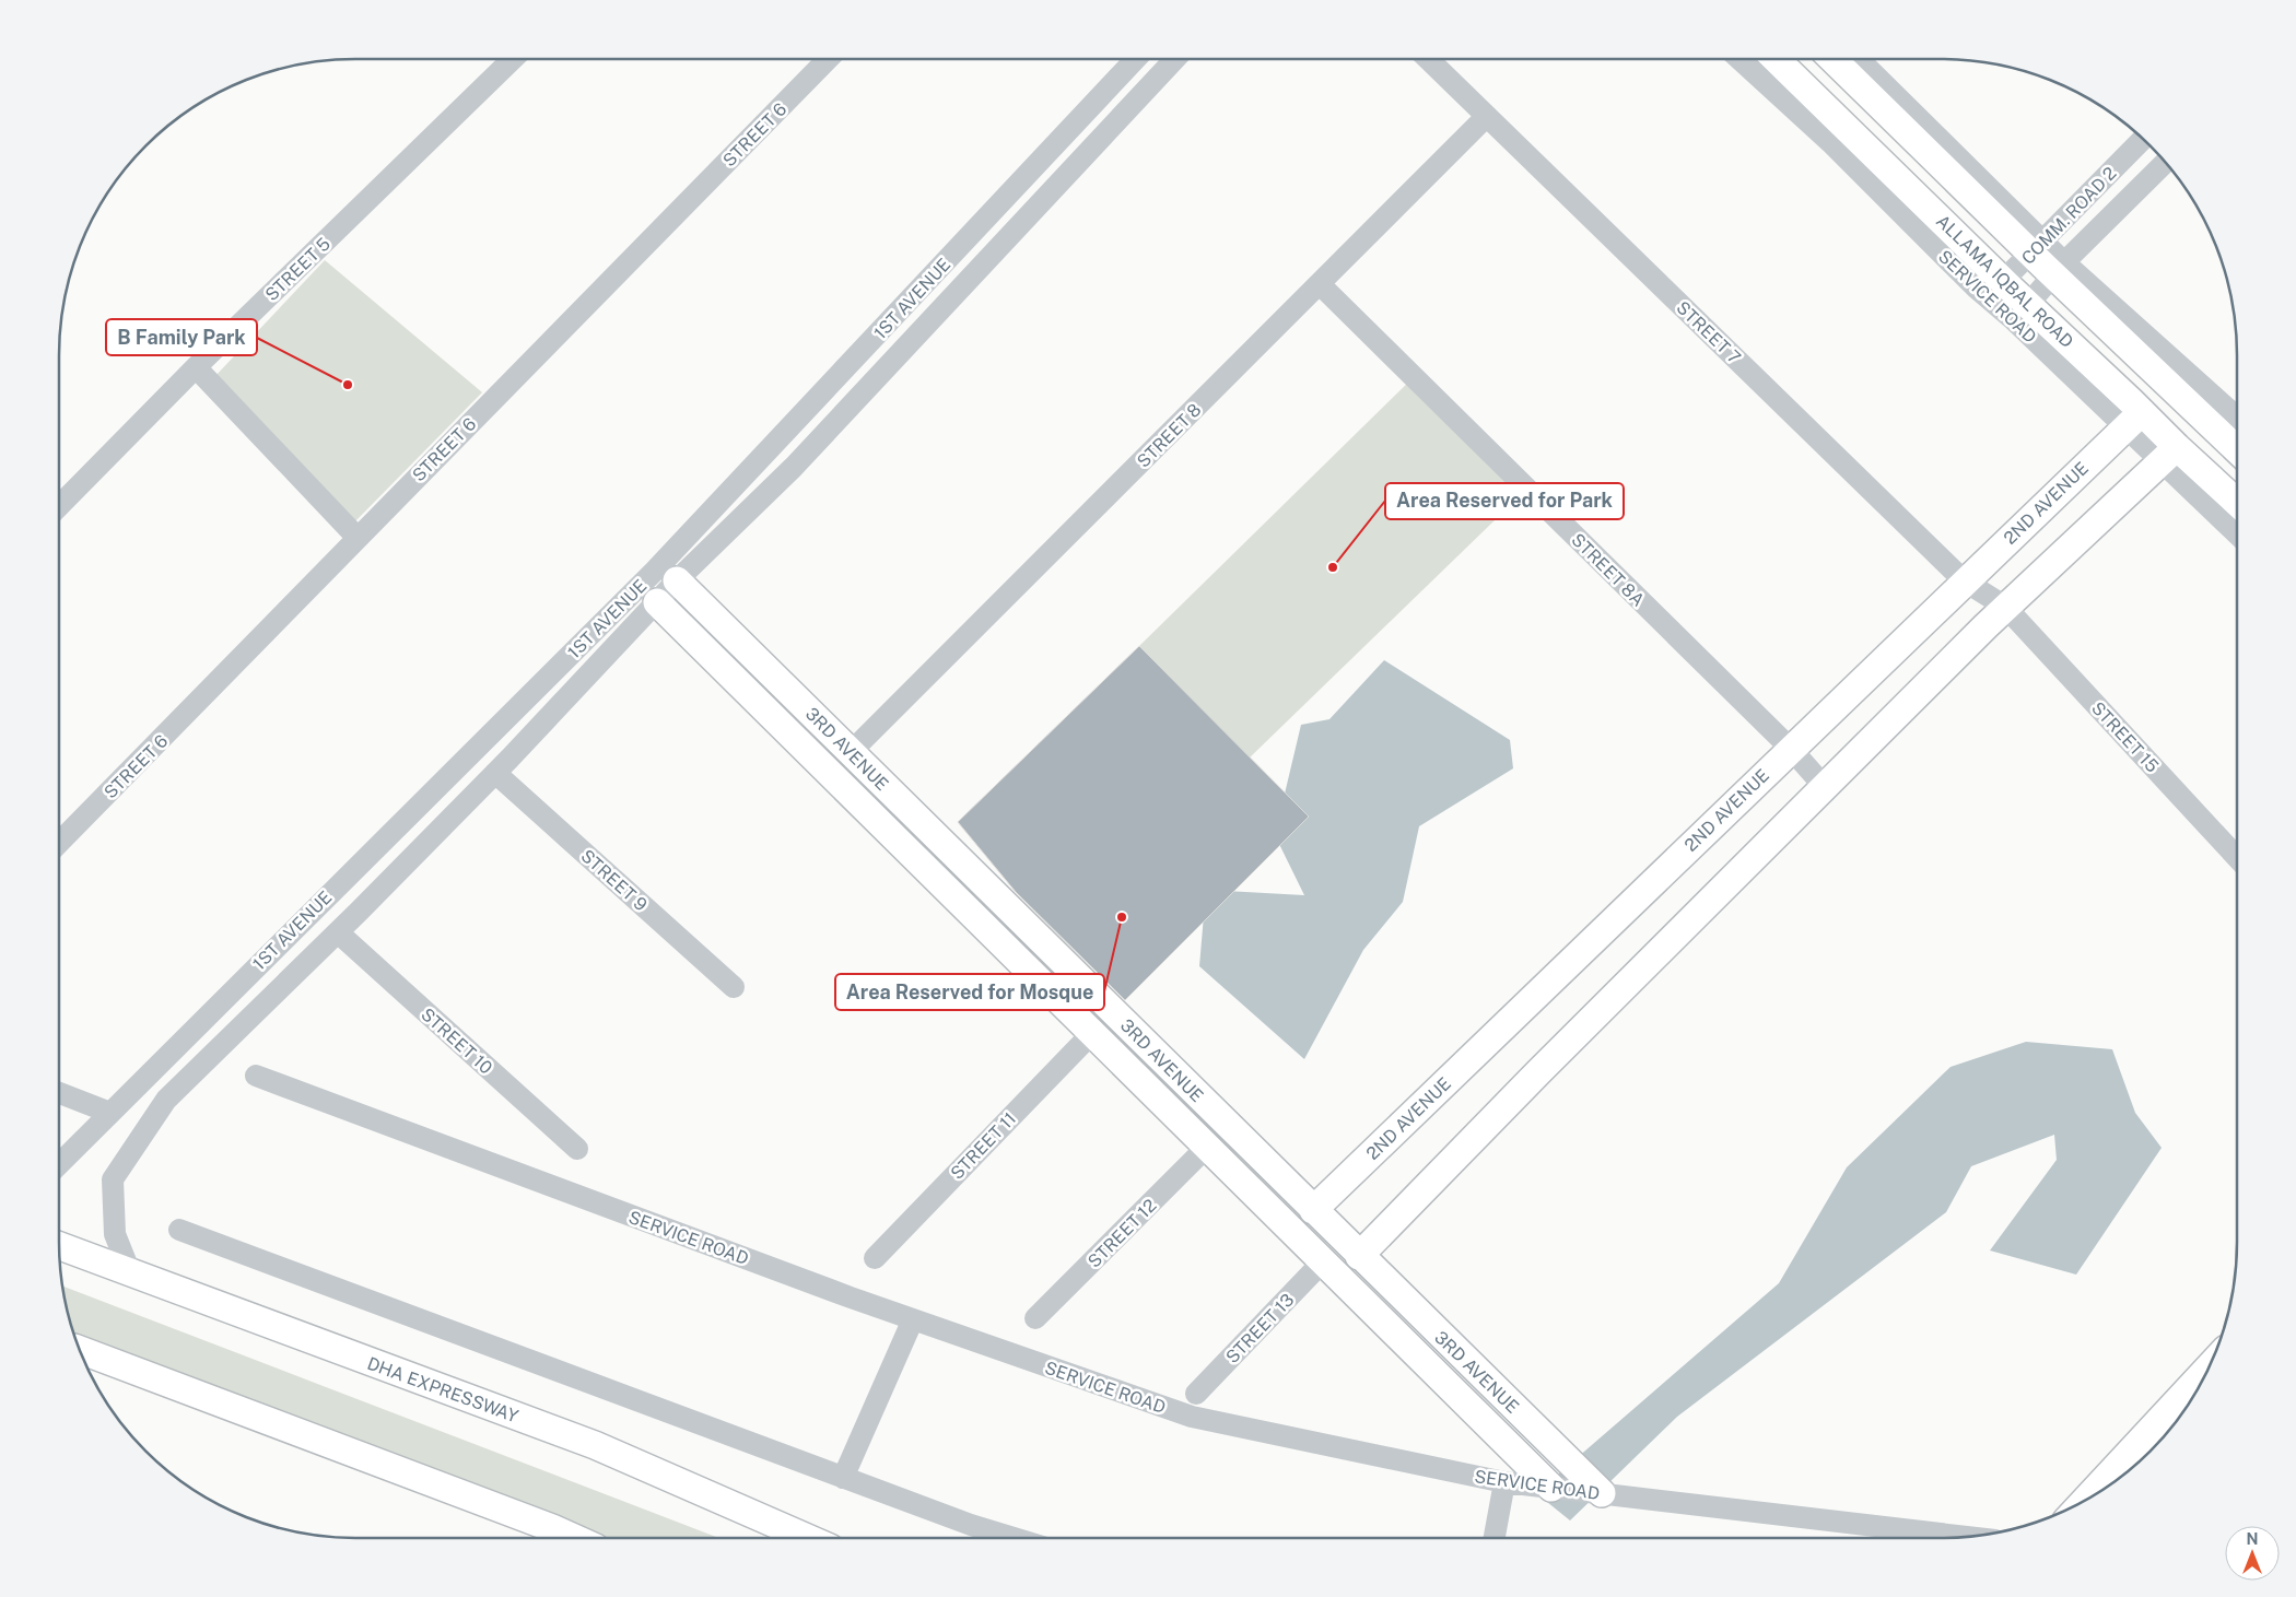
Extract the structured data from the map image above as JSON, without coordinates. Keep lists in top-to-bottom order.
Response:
{
  "streets": {
    "main road": [
      "ALLAMA IQBAL ROAD",
      "2ND AVENUE",
      "3RD AVENUE",
      "DHA EXPRESSWAY"
    ],
    "street": [
      "STREET 6",
      "COMM. ROAD 2",
      "STREET 5",
      "SERVICE ROAD",
      "1ST AVENUE",
      "STREET 7",
      "STREET 8",
      "STREET 8A",
      "STREET 15",
      "STREET 9",
      "STREET 10",
      "STREET 11",
      "STREET 12",
      "STREET 13"
    ]
  },
  "crossings": [
    ["COMM. ROAD 2", "ALLAMA IQBAL ROAD"],
    ["COMM. ROAD 2", "SERVICE ROAD"],
    ["ALLAMA IQBAL ROAD", "SERVICE ROAD"],
    ["ALLAMA IQBAL ROAD", "2ND AVENUE"],
    ["SERVICE ROAD", "3RD AVENUE"],
    ["STREET 7", "STREET 8"],
    ["STREET 7", "2ND AVENUE"],
    ["STREET 7", "STREET 15"],
    ["STREET 8", "STREET 8A"],
    ["STREET 8", "3RD AVENUE"],
    ["2ND AVENUE", "STREET 8A"],
    ["2ND AVENUE", "3RD AVENUE"],
    ["3RD AVENUE", "STREET 11"],
    ["3RD AVENUE", "STREET 12"],
    ["3RD AVENUE", "STREET 13"]
  ],
  "places": ["B Family Park", "Area Reserved for Park", "Area Reserved for Mosque"],
  "north": "top"
}
